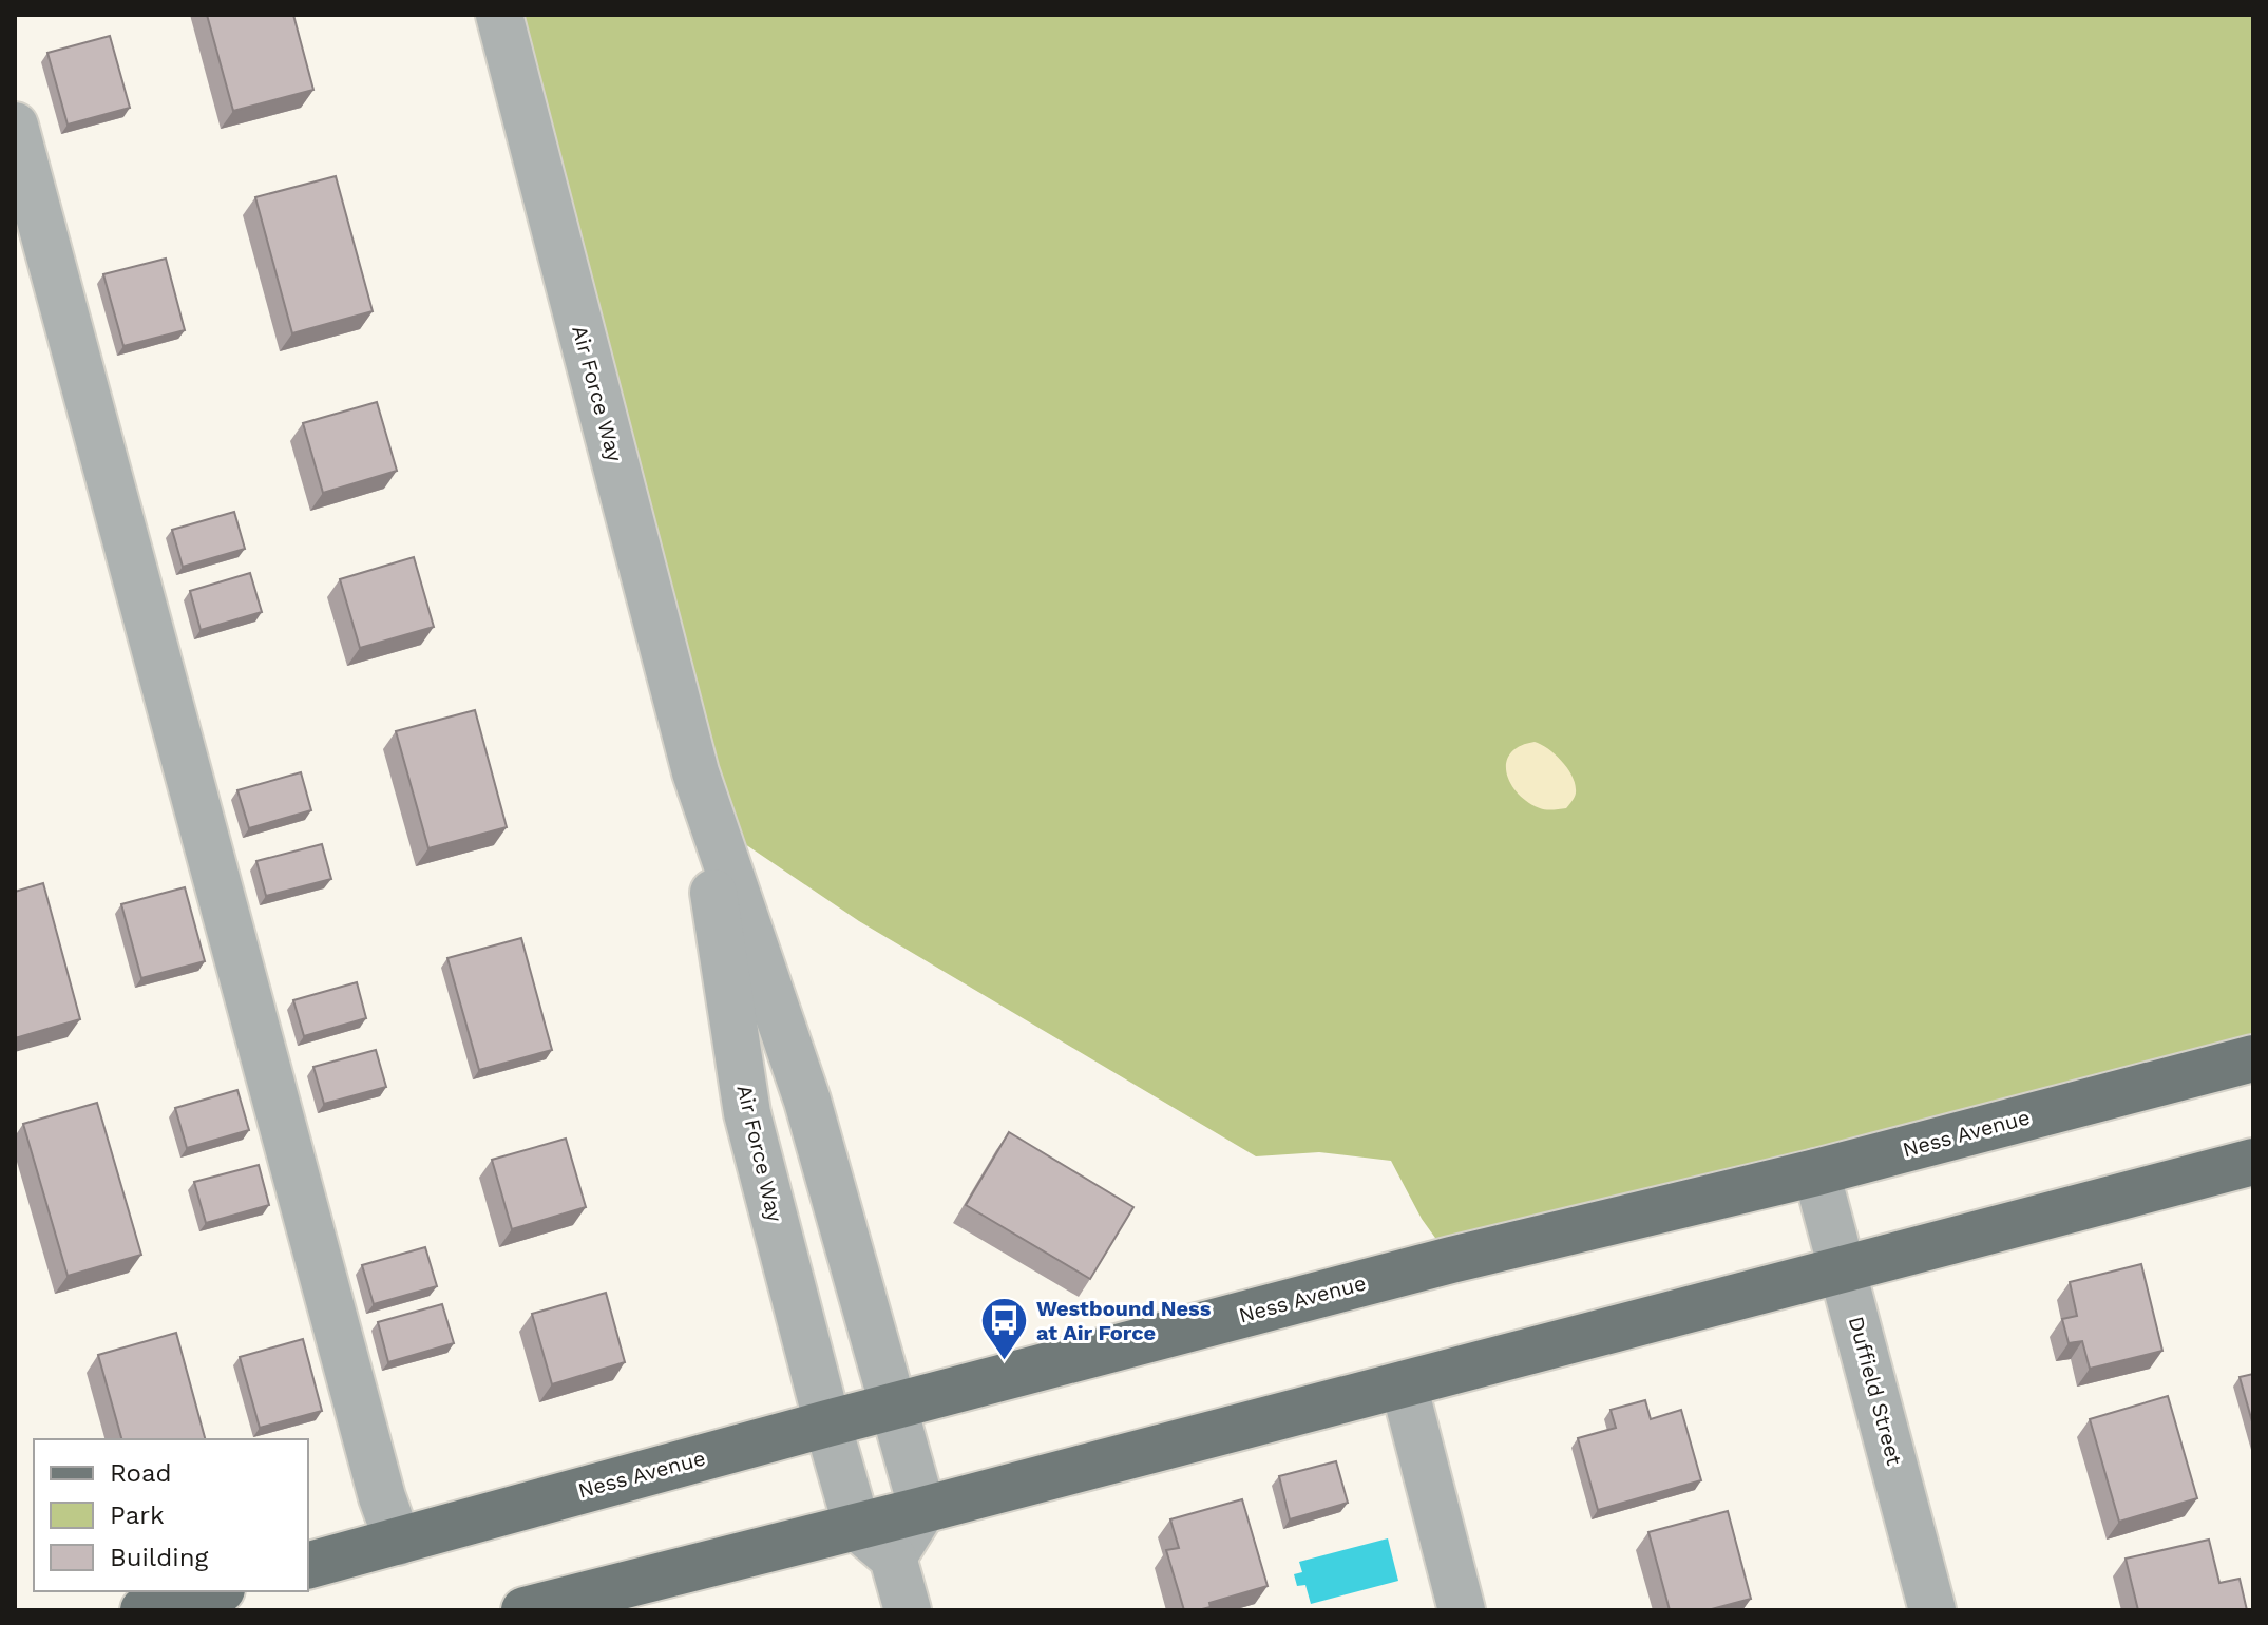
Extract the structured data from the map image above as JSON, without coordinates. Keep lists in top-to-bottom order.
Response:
{
  "streets": {
    "main road": ["Ness Avenue"],
    "street": ["Air Force Way", "Duffield Street"]
  },
  "crossings": [
    ["Air Force Way", "Ness Avenue"],
    ["Ness Avenue", "Duffield Street"]
  ],
  "places": {
    "bus stop": ["Westbound Ness at Air Force"]
  },
  "legend": ["Road", "Park", "Building"]
}
